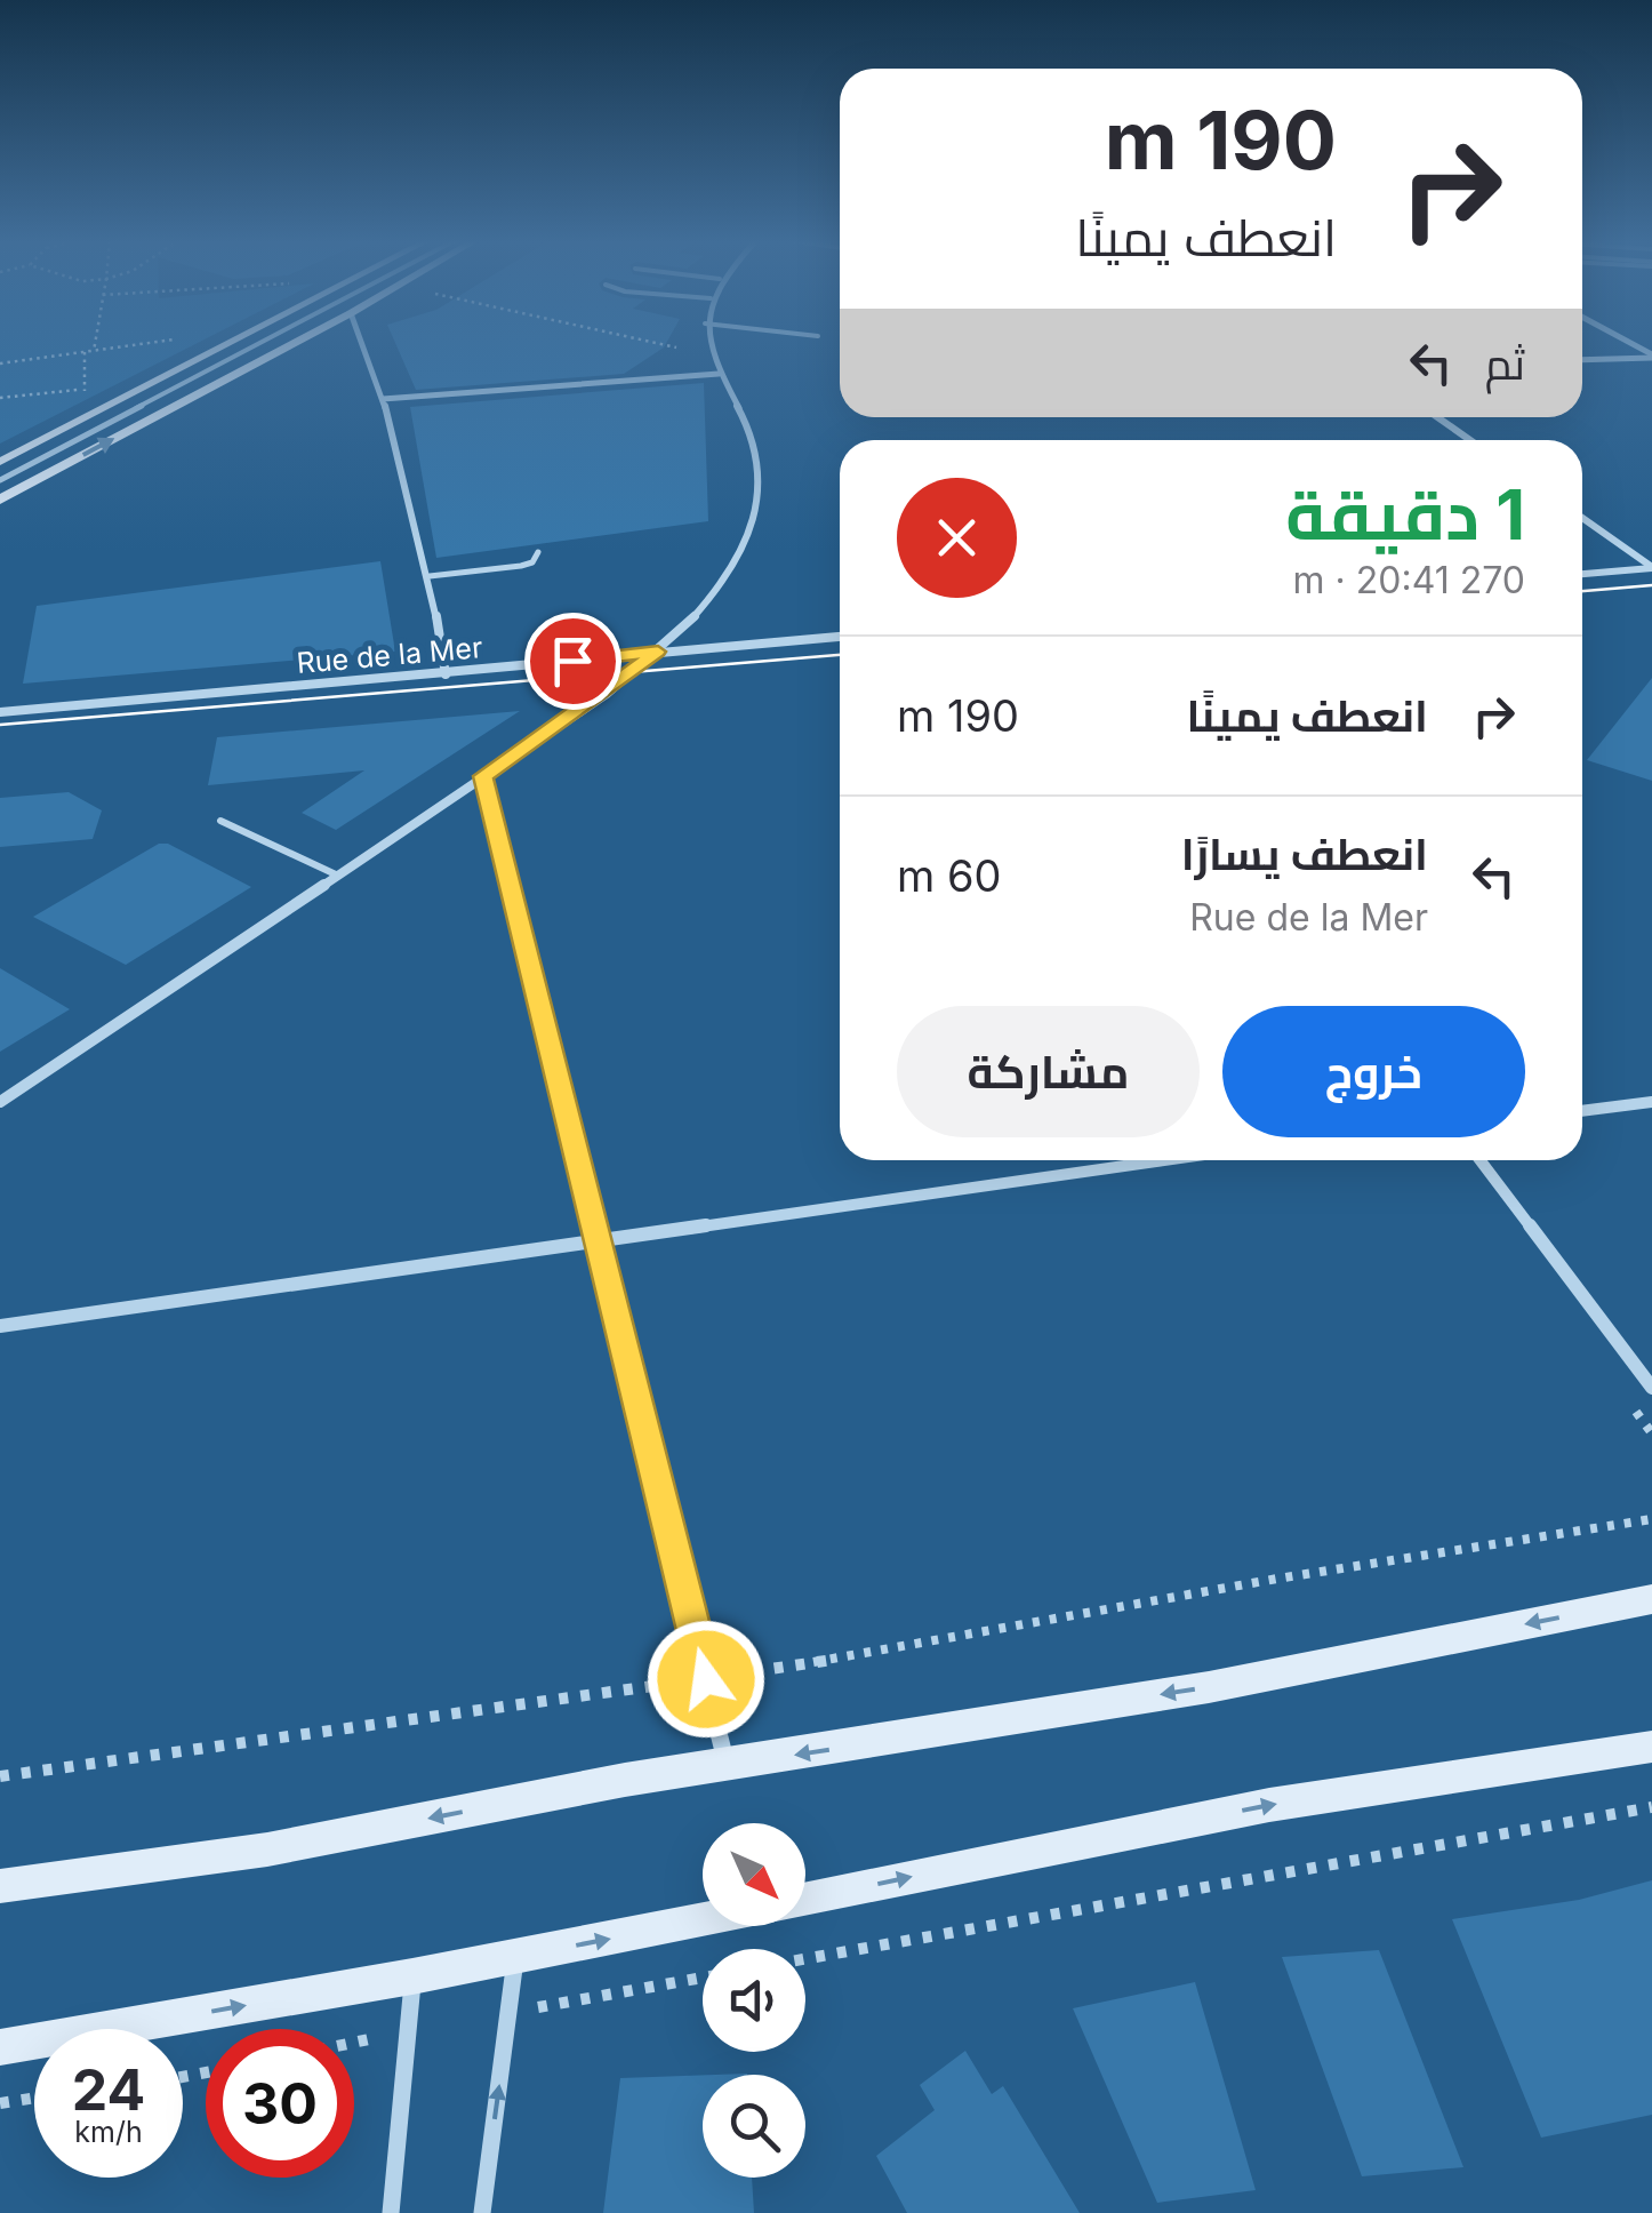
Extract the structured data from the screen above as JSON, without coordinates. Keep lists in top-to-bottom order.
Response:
{
  "streets": {
    "street": ["Rue de la Mer"]
  },
  "north": "bottom right",
  "page": {
    "turn": ["190 m", "انعطف يمينًا"],
    "then": "ثم",
    "heading": ["1 دقيقة", "270 m · 20:41"],
    "list": [
      {
        "name": "انعطف يمينًا",
        "value": "190 m"
      },
      {
        "name": "انعطف يسارًا",
        "note": "Rue de la Mer",
        "value": "60 m"
      }
    ],
    "buttons": ["خروج", "مشاركة"],
    "speed": "24 km/h",
    "limit": "30"
  }
}
